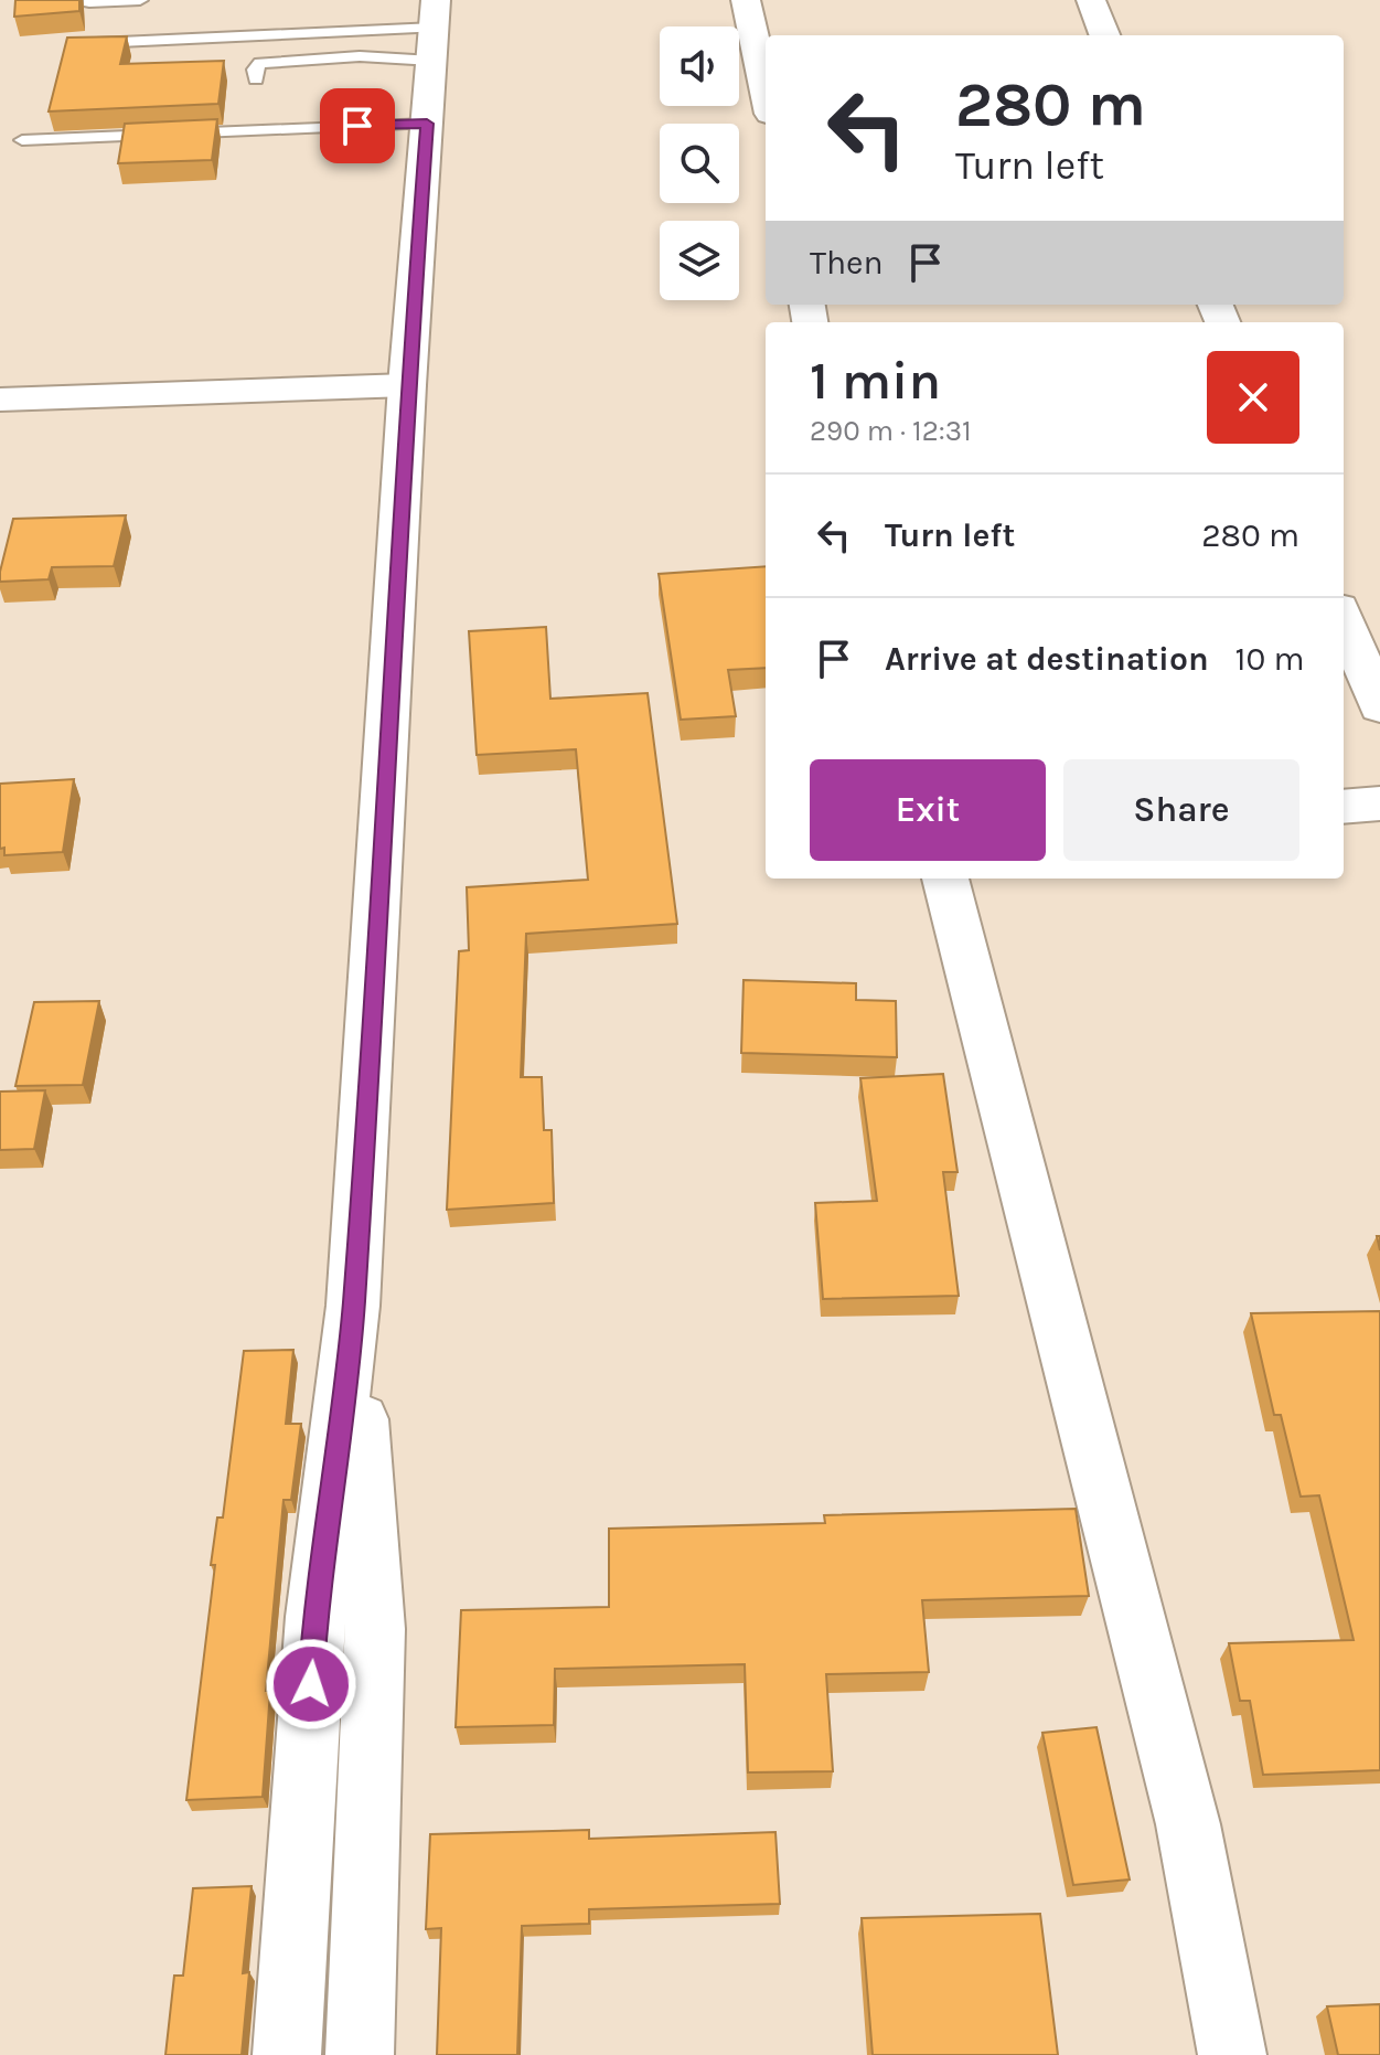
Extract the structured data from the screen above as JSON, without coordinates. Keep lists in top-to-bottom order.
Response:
{
  "page": {
    "turn": ["280 m", "Turn left"],
    "then": "Then",
    "heading": ["1 min", "290 m · 12:31"],
    "list": [
      {
        "name": "Turn left",
        "value": "280 m"
      },
      {
        "name": "Arrive at destination",
        "value": "10 m"
      }
    ],
    "buttons": ["Exit", "Share"]
  }
}
